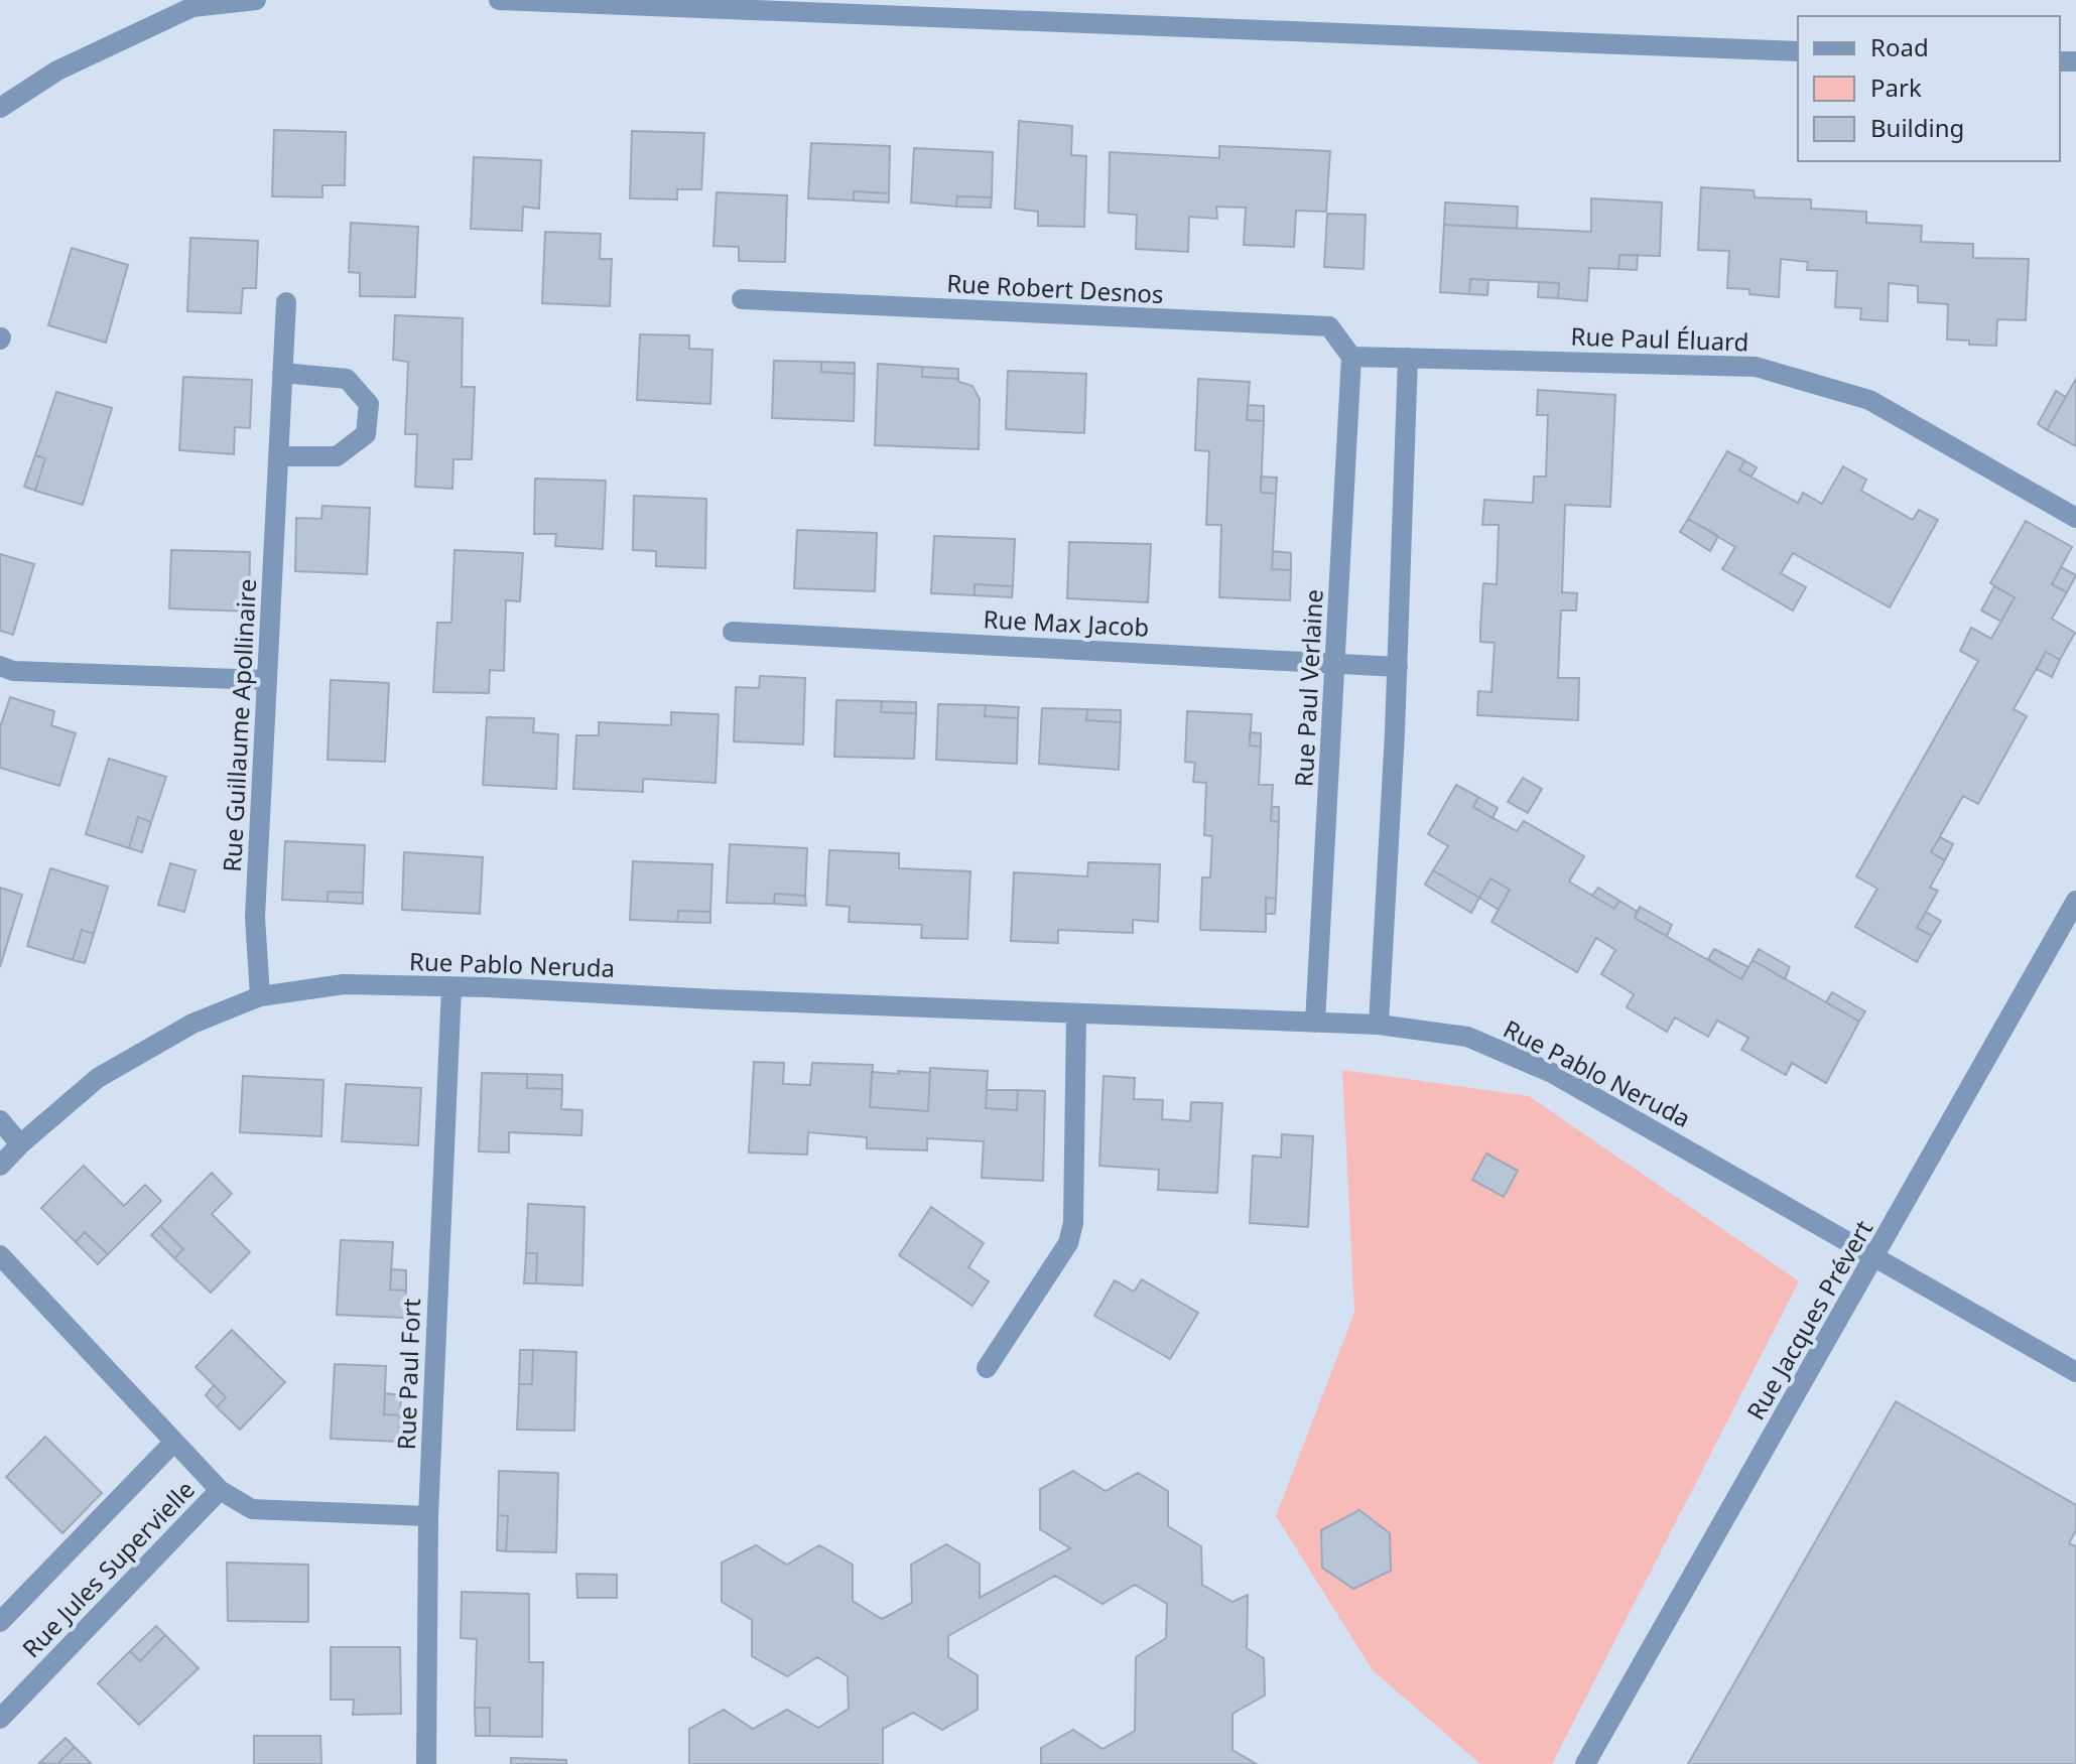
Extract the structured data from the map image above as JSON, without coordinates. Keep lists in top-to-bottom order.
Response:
{
  "streets": {
    "street": [
      "Rue Robert Desnos",
      "Rue Paul Éluard",
      "Rue Max Jacob",
      "Rue Paul Verlaine",
      "Rue Guillaume Apollinaire",
      "Rue Pablo Neruda",
      "Rue Jacques Prévert",
      "Rue Paul Fort",
      "Rue Jules Supervielle"
    ]
  },
  "crossings": [
    ["Rue Robert Desnos", "Rue Paul Éluard"],
    ["Rue Robert Desnos", "Rue Paul Verlaine"],
    ["Rue Paul Éluard", "Rue Paul Verlaine"],
    ["Rue Max Jacob", "Rue Paul Verlaine"],
    ["Rue Paul Verlaine", "Rue Pablo Neruda"],
    ["Rue Guillaume Apollinaire", "Rue Pablo Neruda"],
    ["Rue Pablo Neruda", "Rue Jacques Prévert"],
    ["Rue Pablo Neruda", "Rue Paul Fort"],
    ["Rue Paul Fort", "Rue Jules Supervielle"]
  ],
  "legend": ["Road", "Park", "Building"]
}
